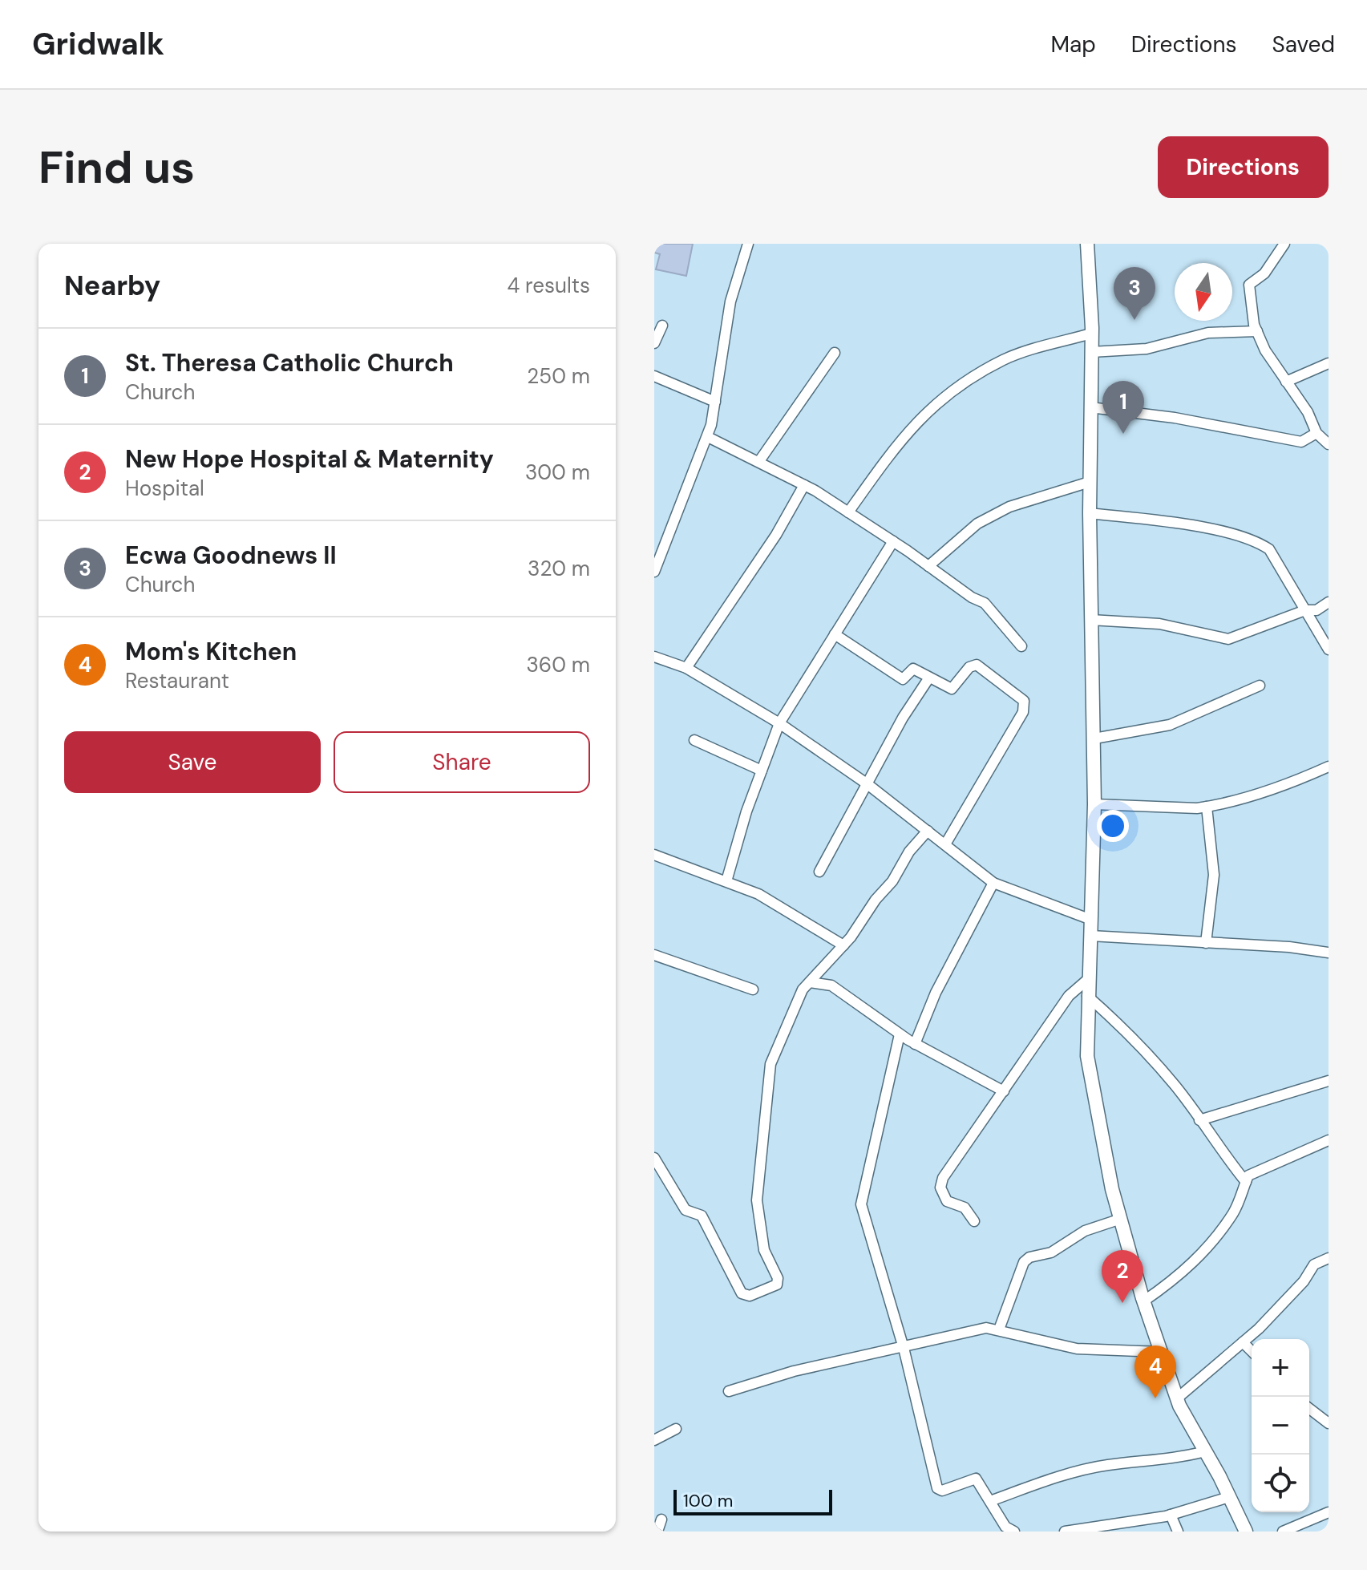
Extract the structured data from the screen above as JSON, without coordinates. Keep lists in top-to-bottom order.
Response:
{
  "scale_bar": "100 m",
  "north": "bottom",
  "page": {
    "header": "Gridwalk",
    "nav": ["Map", "Directions", "Saved"],
    "buttons": [
      "Directions",
      ["Save", "Share"]
    ],
    "title": "Find us",
    "heading": ["Nearby", "4 results"],
    "pins": [
      "3",
      "1",
      "2",
      "4"
    ],
    "list": [
      {
        "mark": "1",
        "name": "St. Theresa Catholic Church",
        "note": "Church",
        "value": "250 m"
      },
      {
        "mark": "2",
        "name": "New Hope Hospital & Maternity",
        "note": "Hospital",
        "value": "300 m"
      },
      {
        "mark": "3",
        "name": "Ecwa Goodnews II",
        "note": "Church",
        "value": "320 m"
      },
      {
        "mark": "4",
        "name": "Mom's Kitchen",
        "note": "Restaurant",
        "value": "360 m"
      }
    ],
    "map_buttons": ["+", "−"],
    "scale": "100 m"
  }
}
